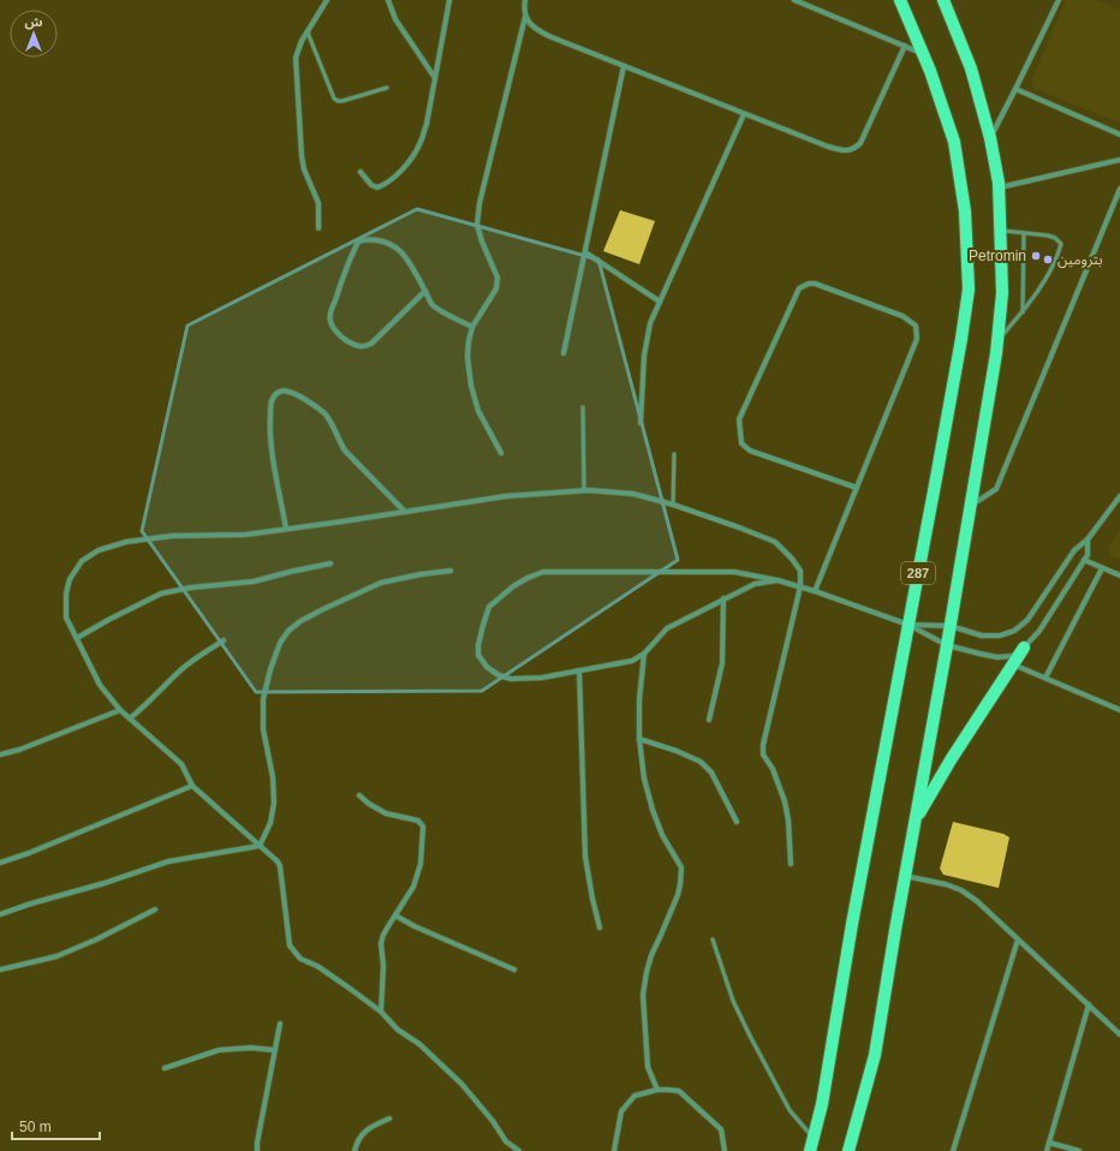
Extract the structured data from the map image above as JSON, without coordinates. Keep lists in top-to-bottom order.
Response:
{
  "streets": {
    "main road": ["287"]
  },
  "places": ["Petromin", "بترومين"],
  "scale_bar": "50 m",
  "north": "top"
}
